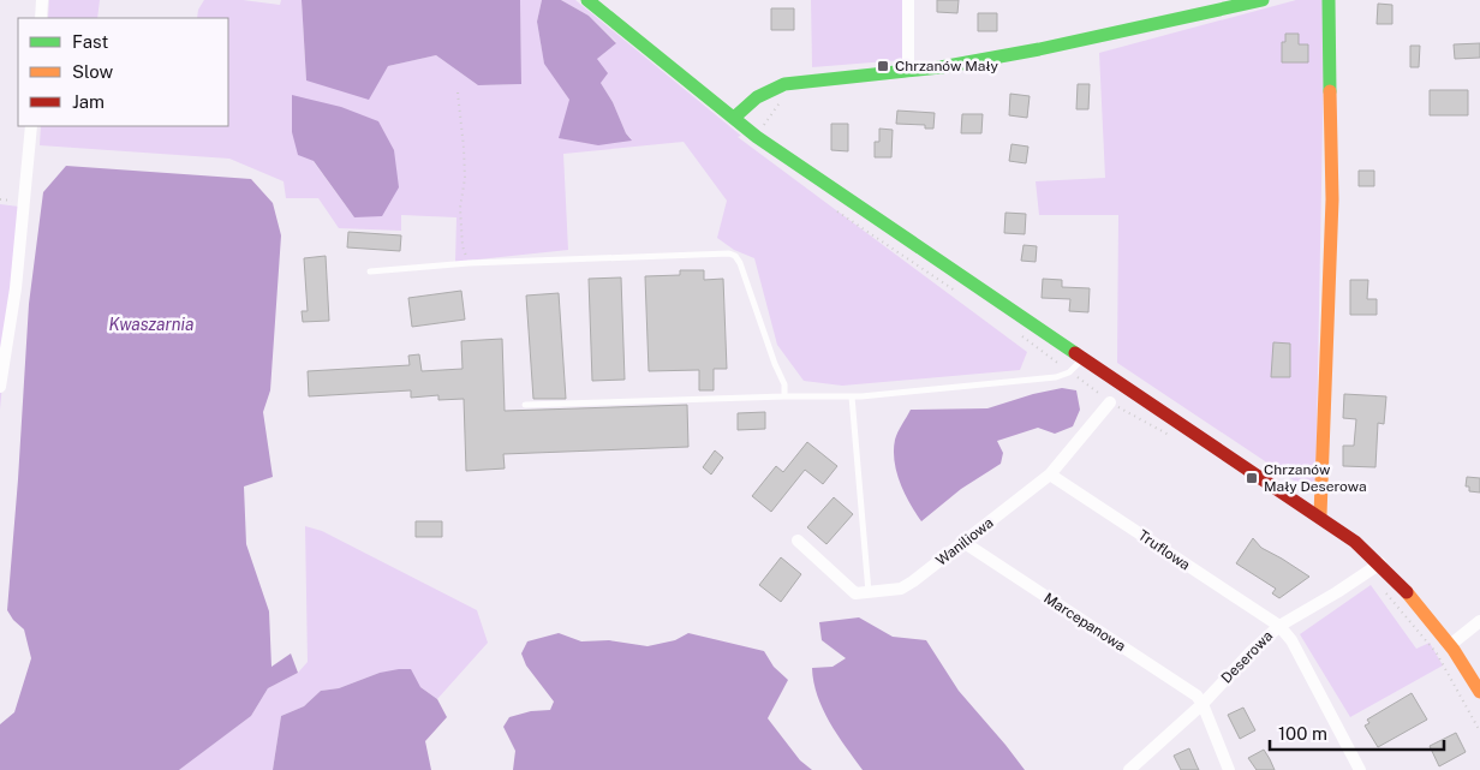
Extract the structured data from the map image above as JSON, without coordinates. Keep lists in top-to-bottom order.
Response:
{
  "streets": {
    "street": [
      "Waniliowa",
      "Truflowa",
      "Marcepanowa",
      "Deserowa"
    ]
  },
  "crossings": [
    ["Waniliowa", "Truflowa"],
    ["Waniliowa", "Marcepanowa"],
    ["Truflowa", "Deserowa"],
    ["Marcepanowa", "Deserowa"]
  ],
  "water": ["Kwaszarnia"],
  "places": {
    "transit": ["Chrzanów Mały", "Chrzanów Mały Deserowa"]
  },
  "legend": ["Fast", "Slow", "Jam"],
  "scale_bar": "100 m"
}
